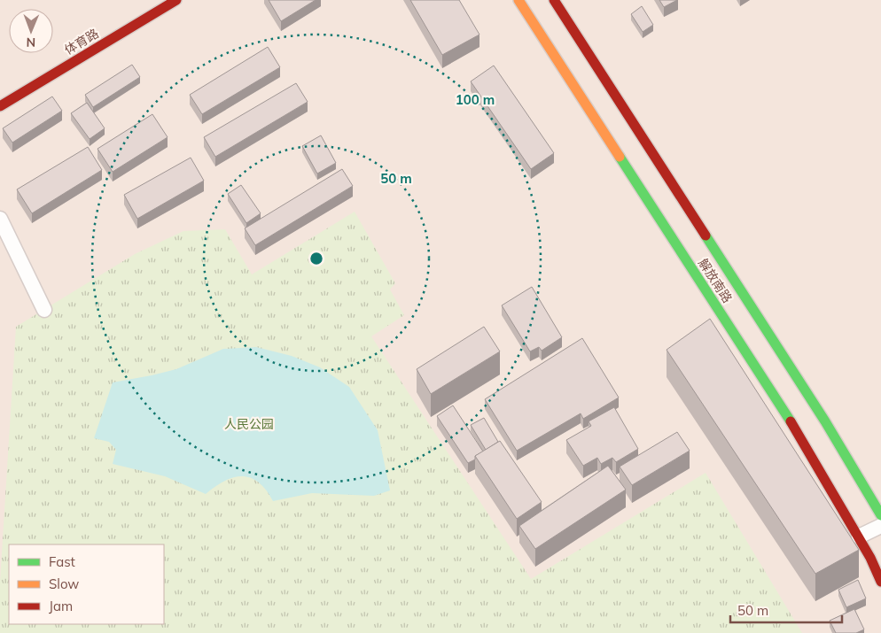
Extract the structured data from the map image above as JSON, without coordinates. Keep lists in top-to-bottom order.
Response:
{
  "streets": {
    "main road": ["体育路", "解放南路"]
  },
  "parks": ["人民公园"],
  "legend": ["Fast", "Slow", "Jam"],
  "scale_bar": "50 m",
  "north": "bottom",
  "rings": ["100 m", "50 m"]
}
